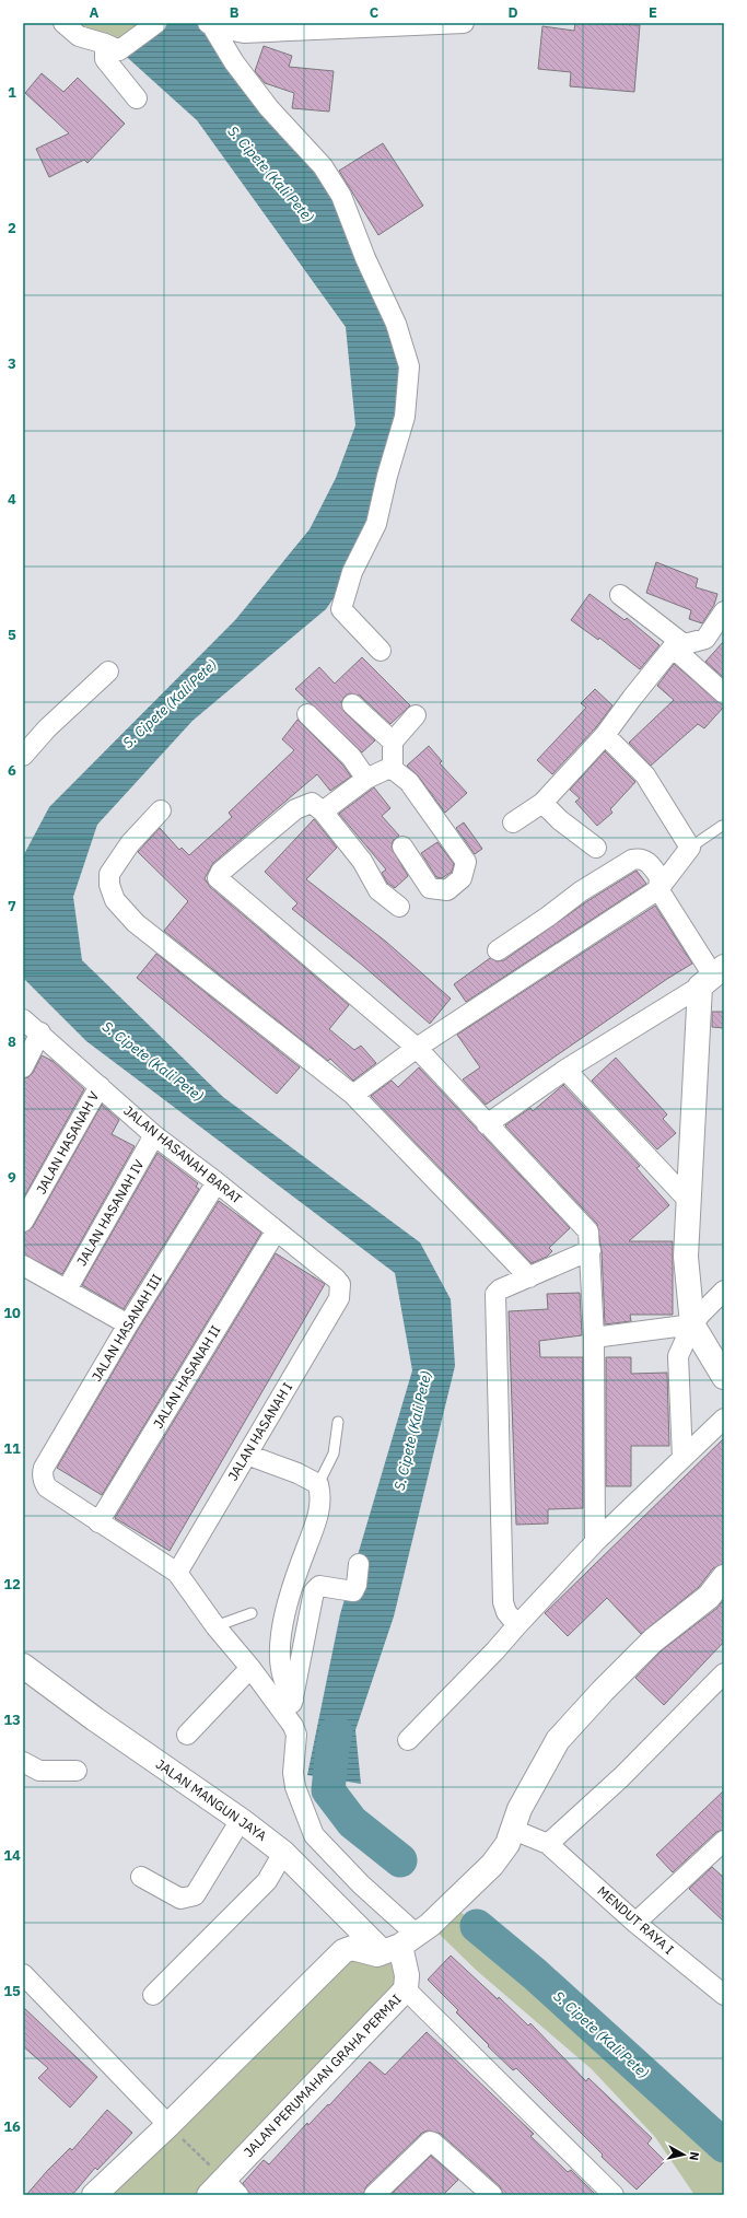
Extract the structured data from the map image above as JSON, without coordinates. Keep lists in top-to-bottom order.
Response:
{
  "streets": {
    "street": [
      "JALAN HASANAH V",
      "JALAN HASANAH BARAT",
      "JALAN HASANAH IV",
      "JALAN HASANAH III",
      "JALAN HASANAH II",
      "JALAN HASANAH I",
      "JALAN MANGUN JAYA",
      "MENDUT RAYA I",
      "JALAN PERUMAHAN GRAHA PERMAI"
    ]
  },
  "crossings": [
    ["JALAN HASANAH V", "JALAN HASANAH BARAT"],
    ["JALAN HASANAH BARAT", "JALAN HASANAH IV"],
    ["JALAN HASANAH BARAT", "JALAN HASANAH III"],
    ["JALAN HASANAH BARAT", "JALAN HASANAH II"],
    ["JALAN HASANAH BARAT", "JALAN HASANAH I"],
    ["JALAN HASANAH III", "JALAN HASANAH II"],
    ["JALAN MANGUN JAYA", "JALAN PERUMAHAN GRAHA PERMAI"]
  ],
  "water": ["S. Cipete (Kali Pete)"],
  "north": "right",
  "grid": {
    "columns": [
      "A",
      "B",
      "C",
      "D",
      "E"
    ],
    "rows": [
      "1",
      "2",
      "3",
      "4",
      "5",
      "6",
      "7",
      "8",
      "9",
      "10",
      "11",
      "12",
      "13",
      "14",
      "15",
      "16"
    ]
  }
}
